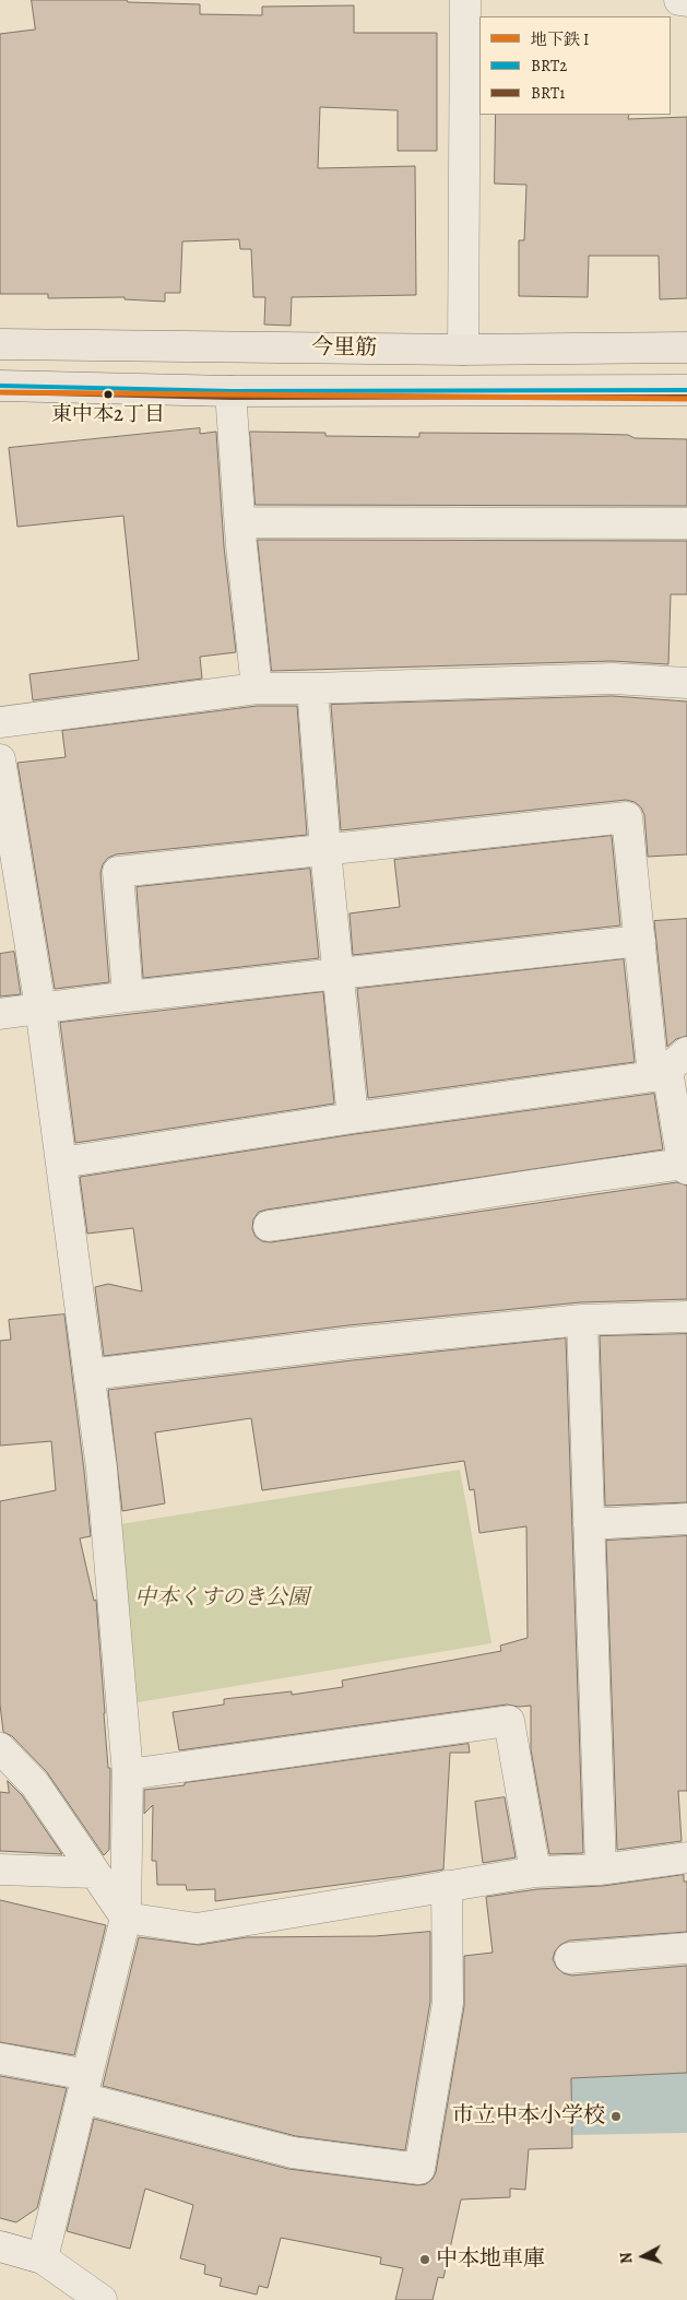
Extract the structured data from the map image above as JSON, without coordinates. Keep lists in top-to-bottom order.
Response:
{
  "streets": {
    "main road": ["今里筋"]
  },
  "parks": ["中本くすのき公園"],
  "places": ["東中本2丁目", "市立中本小学校", "中本地車庫"],
  "lines": ["transit line BRT2", "metro line I", "transit line BRT1"],
  "legend": ["地下鉄 I", "BRT2", "BRT1"],
  "north": "left"
}
